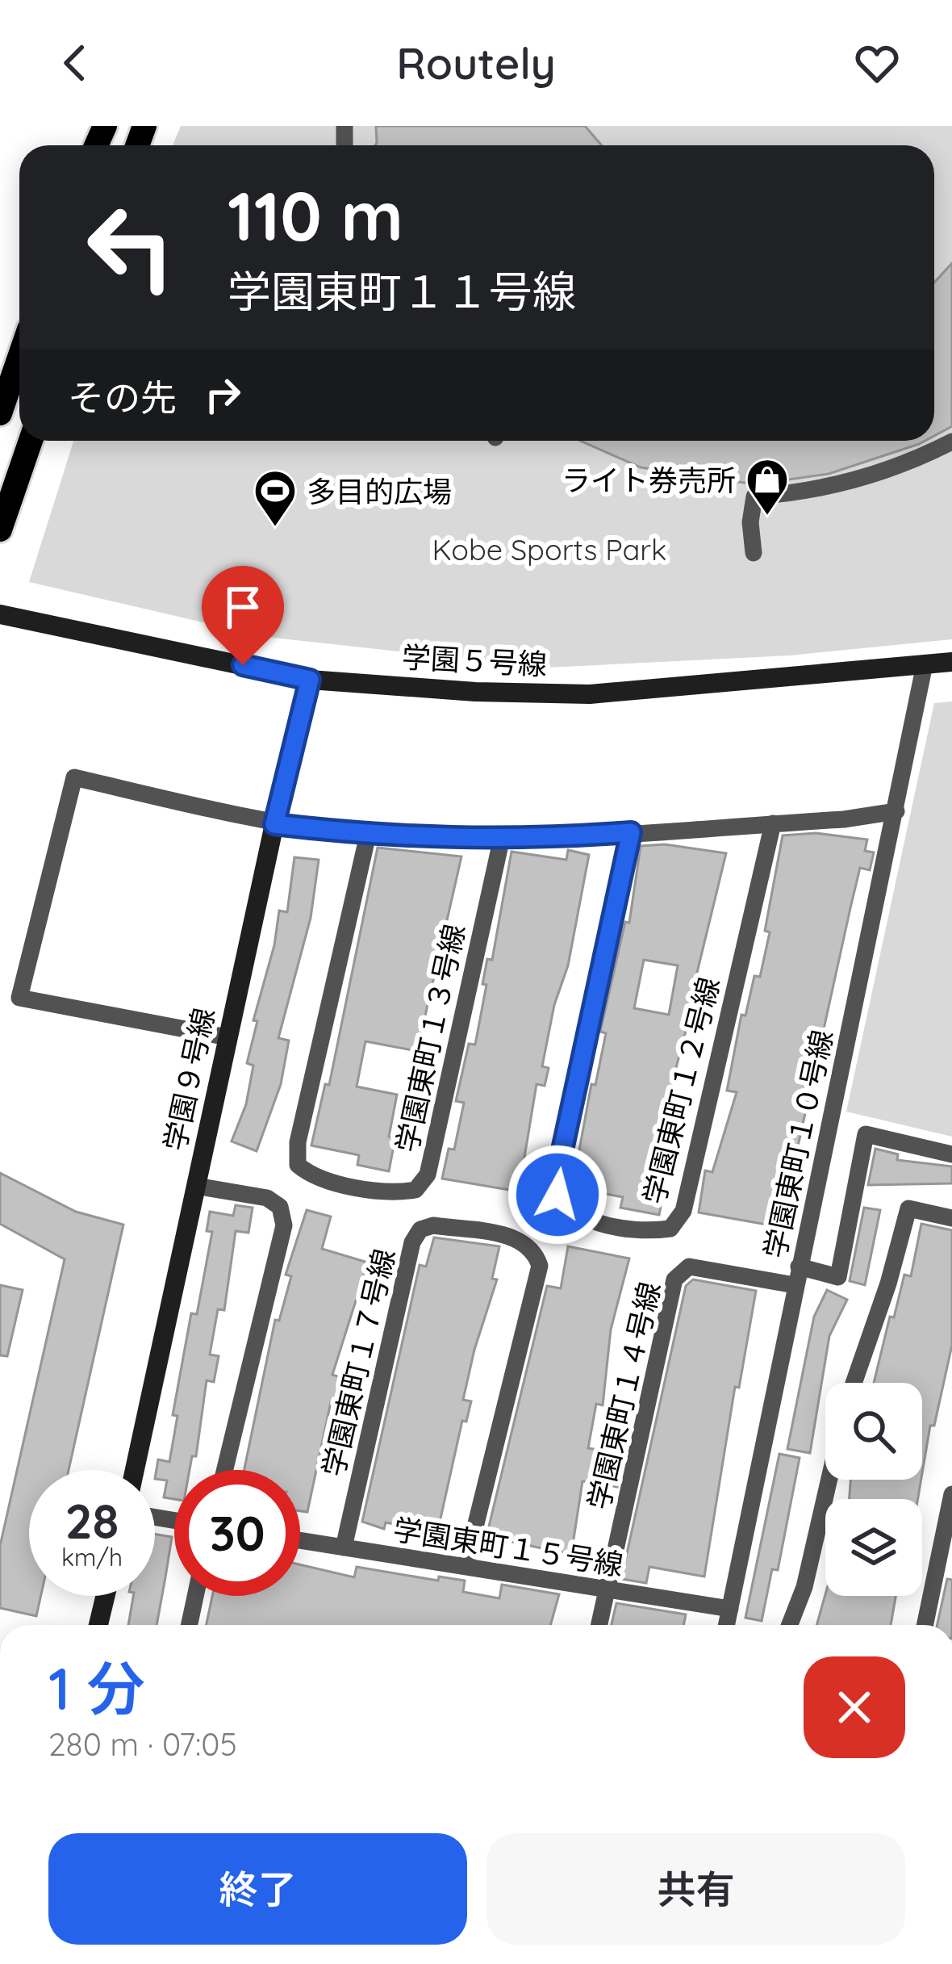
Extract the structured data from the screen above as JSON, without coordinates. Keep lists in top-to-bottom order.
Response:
{
  "streets": {
    "street": [
      "学園５号線",
      "学園東町１３号線",
      "学園９号線",
      "学園東町１２号線",
      "学園東町１０号線",
      "学園東町１７号線",
      "学園東町１４号線",
      "学園東町１５号線"
    ]
  },
  "crossings": [
    ["学園５号線", "学園９号線"],
    ["学園５号線", "学園東町１０号線"],
    ["学園東町１０号線", "学園東町１４号線"],
    ["学園東町１０号線", "学園東町１５号線"],
    ["学園東町１７号線", "学園東町１５号線"],
    ["学園東町１４号線", "学園東町１５号線"]
  ],
  "parks": ["Kobe Sports Park"],
  "places": {
    "shop": ["ライト券売所"],
    "sports": ["多目的広場"]
  },
  "page": {
    "header": "Routely",
    "turn": ["110 m", "学園東町１１号線"],
    "then": "その先",
    "speed": "28 km/h",
    "limit": "30",
    "heading": ["1 分", "280 m · 07:05"],
    "buttons": ["終了", "共有"]
  }
}
